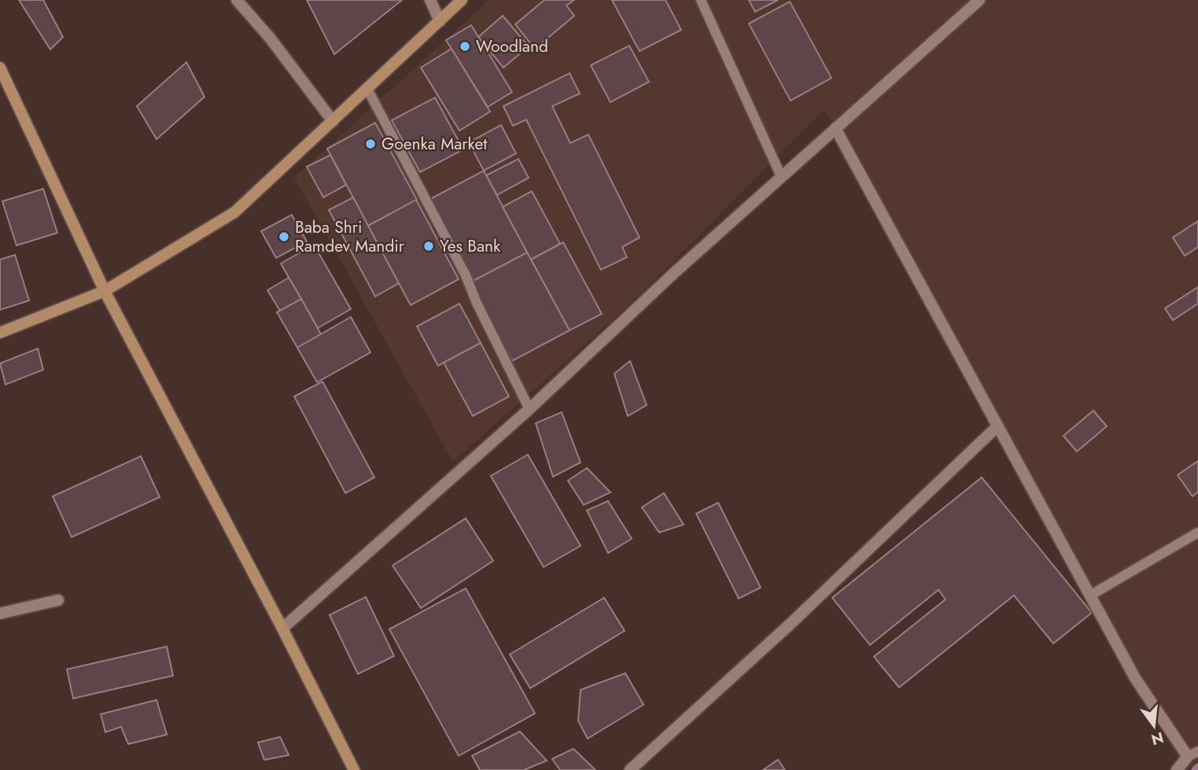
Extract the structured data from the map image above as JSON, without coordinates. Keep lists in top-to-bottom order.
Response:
{
  "places": [
    "Woodland",
    "Goenka Market",
    "Baba Shri Ramdev Mandir",
    "Yes Bank"
  ],
  "north": "bottom"
}
